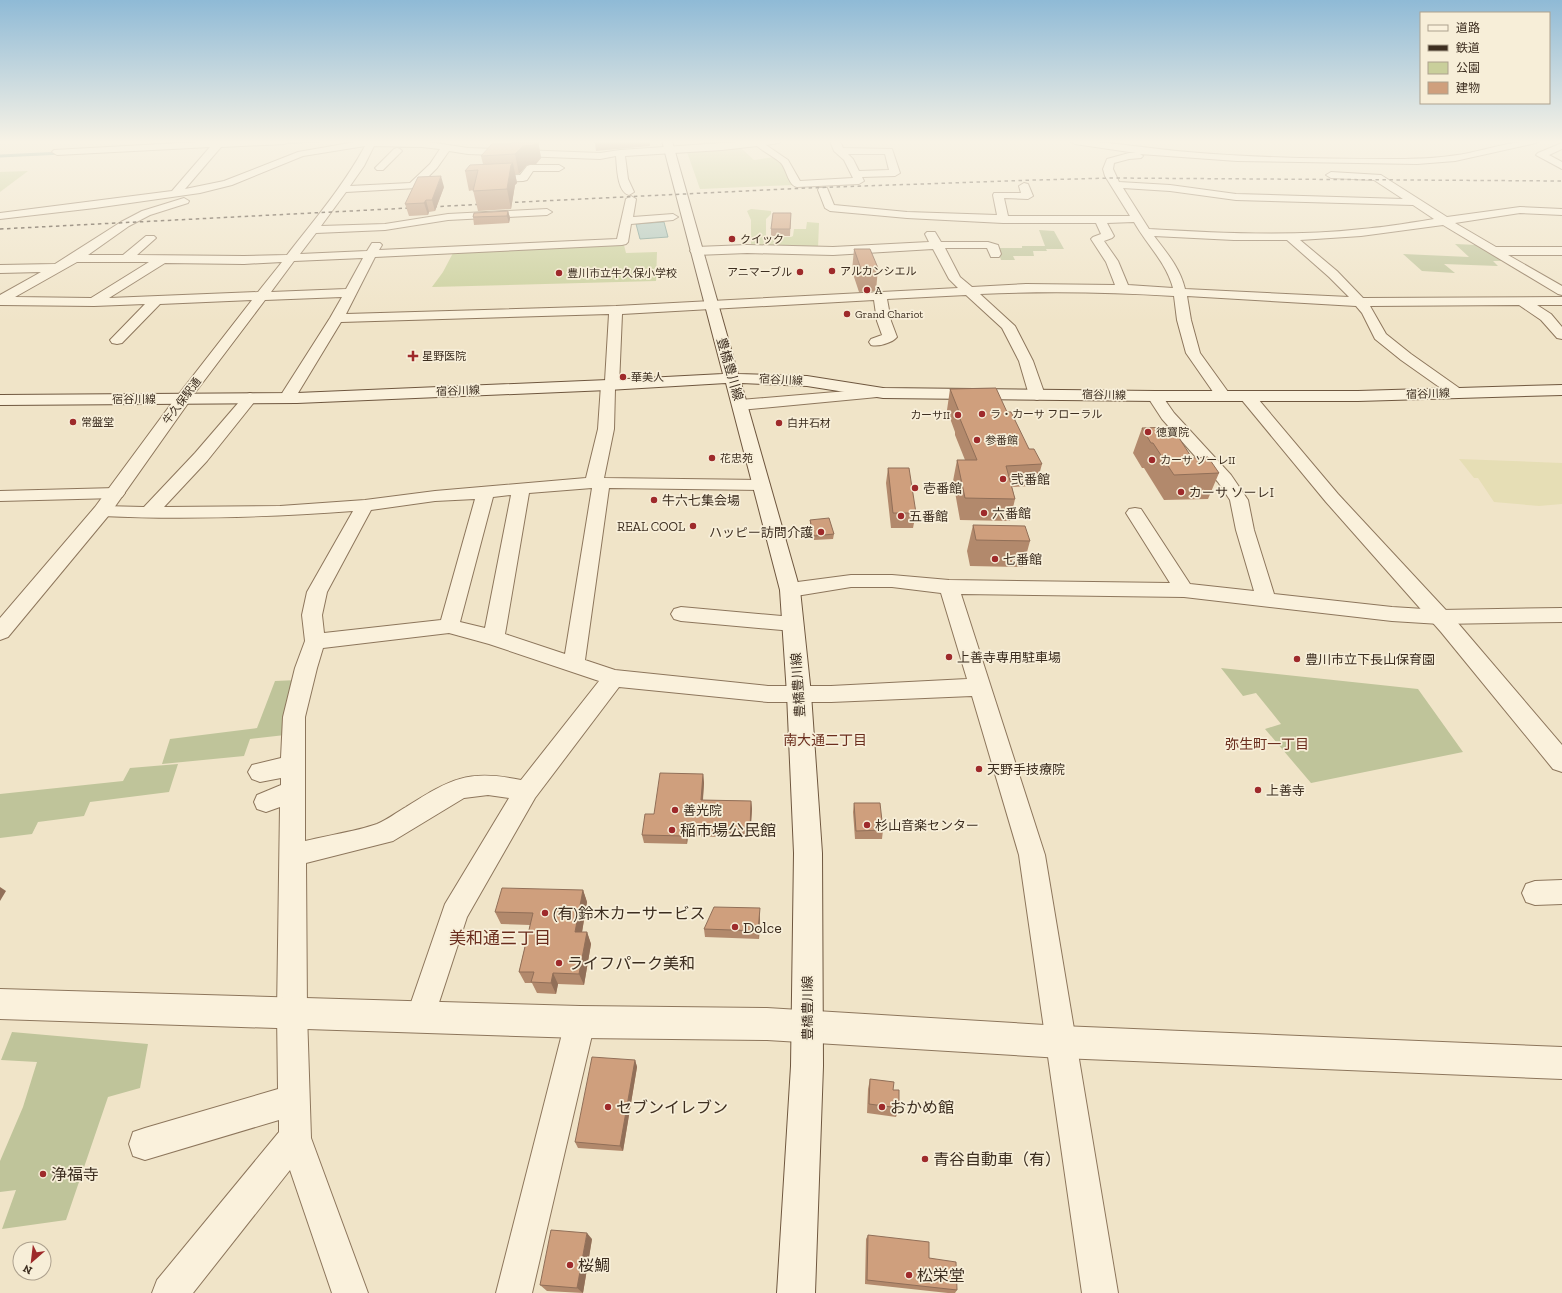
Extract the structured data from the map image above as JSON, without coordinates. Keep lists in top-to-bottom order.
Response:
{
  "streets": {
    "main road": ["豊橋豊川線", "宿谷川線", "牛久保駅通"]
  },
  "crossings": [
    ["豊橋豊川線", "宿谷川線"],
    ["宿谷川線", "牛久保駅通"]
  ],
  "districts": ["南大通二丁目", "弥生町一丁目", "美和通三丁目"],
  "places": {
    "other": [
      "クイック",
      "アルカンシエル",
      "アニマーブル",
      "豊川市立牛久保小学校",
      "A",
      "Grand Chariot",
      "華美人",
      "ラ・カーサ フローラル",
      "カーサII",
      "常盤堂",
      "白井石材",
      "徳寶院",
      "参番館",
      "花忠苑",
      "カーサ ソーレII",
      "弐番館",
      "壱番館",
      "カーサ ソーレI",
      "牛六七集会場",
      "六番館",
      "五番館",
      "REAL COOL",
      "ハッピー訪問介護",
      "七番館",
      "上善寺専用駐車場",
      "豊川市立下長山保育園",
      "天野手技療院",
      "上善寺",
      "善光院",
      "杉山音楽センター",
      "稲市場公民館",
      "(有)鈴木カーサービス",
      "Dolce",
      "ライフパーク美和",
      "セブンイレブン",
      "おかめ館",
      "青谷自動車（有）",
      "浄福寺",
      "桜鯛",
      "松栄堂"
    ],
    "health": ["星野医院"]
  },
  "legend": [
    "道路",
    "鉄道",
    "公園",
    "建物"
  ],
  "north": "bottom left"
}
